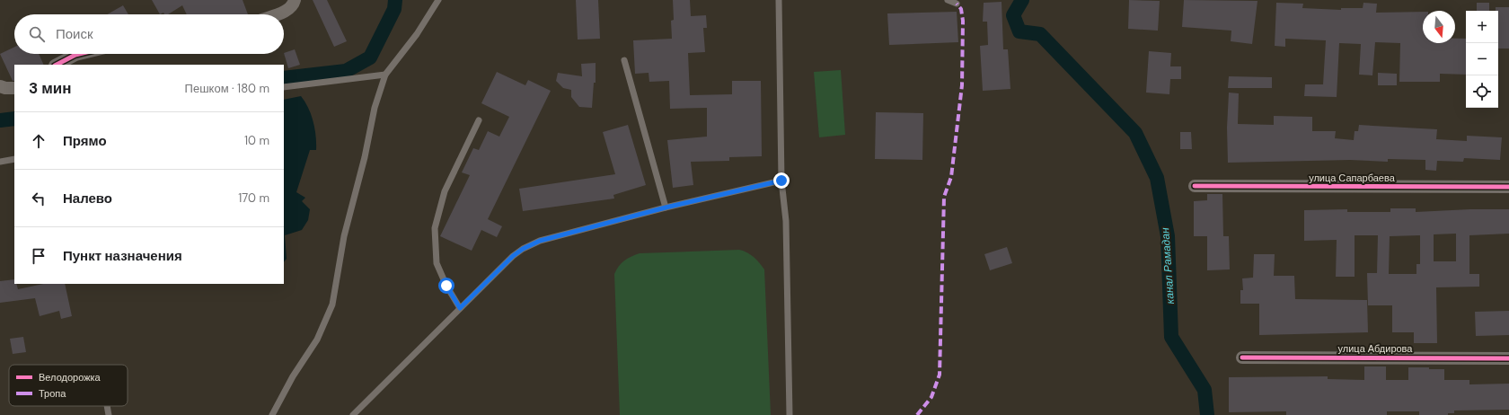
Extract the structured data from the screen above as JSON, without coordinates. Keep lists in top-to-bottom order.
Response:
{
  "streets": {
    "street": ["улица Сапарбаева", "улица Абдирова"]
  },
  "water": ["канал Рамадан"],
  "legend": ["Велодорожка", "Тропа"],
  "north": "bottom",
  "page": {
    "map_buttons": ["+", "−"],
    "search": "Поиск",
    "heading": ["3 мин", "Пешком · 180 m"],
    "list": [
      ["Прямо", "10 m"],
      ["Налево", "170 m"],
      "Пункт назначения"
    ]
  }
}
